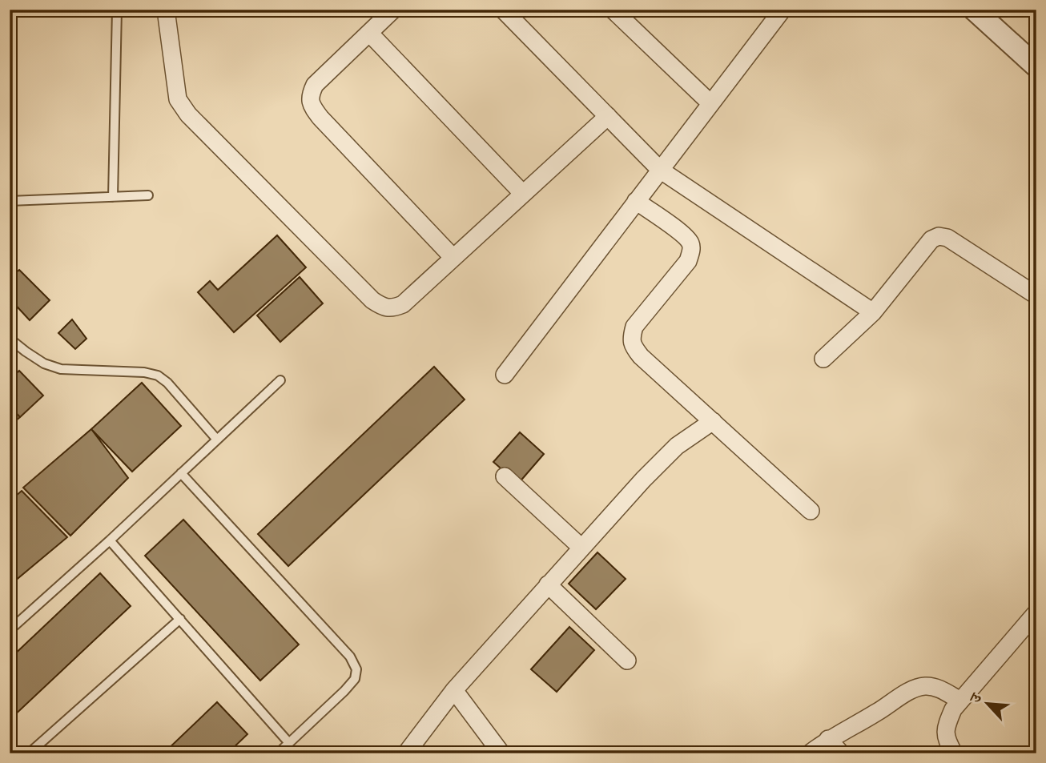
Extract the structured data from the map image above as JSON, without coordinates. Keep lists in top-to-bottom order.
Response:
{
  "north": "top left"
}
